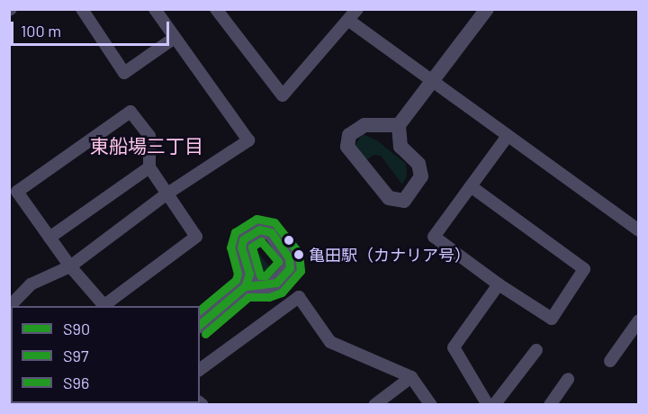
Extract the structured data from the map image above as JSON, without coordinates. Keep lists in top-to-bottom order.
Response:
{
  "districts": ["東船場三丁目"],
  "places": ["亀田駅（カナリア号）"],
  "lines": ["transit line S96", "transit line S90", "transit line S97"],
  "legend": ["S90", "S97", "S96"],
  "scale_bar": "100 m"
}
